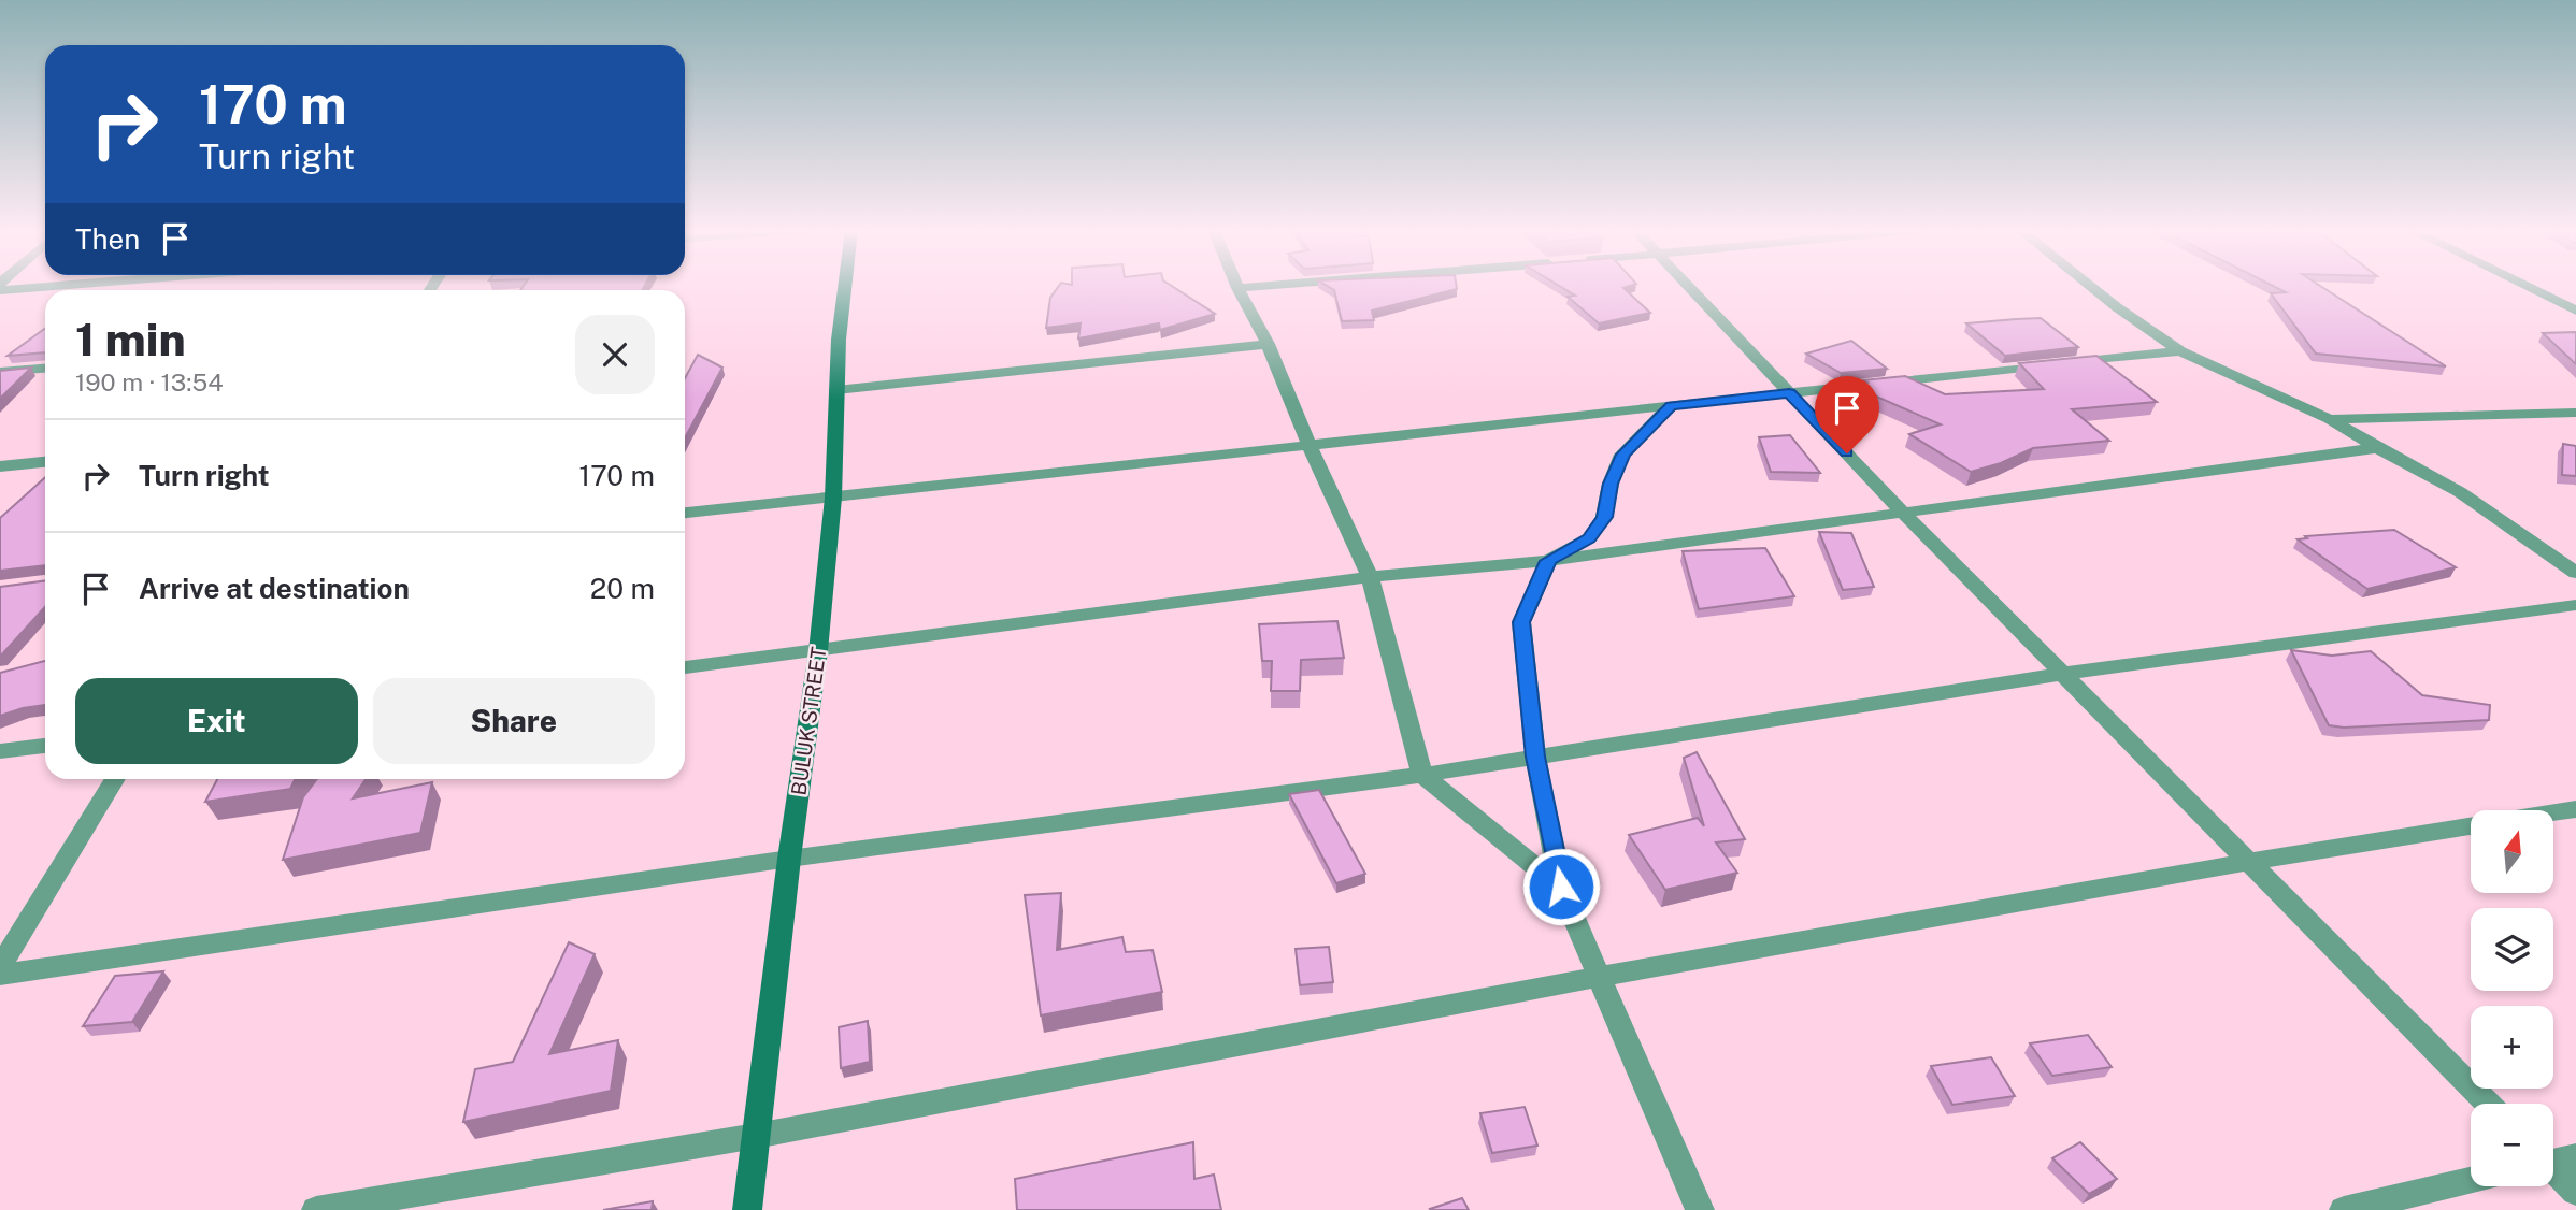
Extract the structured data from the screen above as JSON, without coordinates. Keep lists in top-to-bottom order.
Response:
{
  "streets": {
    "street": ["BULUK STREET"]
  },
  "north": "top",
  "page": {
    "turn": ["170 m", "Turn right"],
    "then": "Then",
    "heading": ["1 min", "190 m · 13:54"],
    "list": [
      {
        "name": "Turn right",
        "value": "170 m"
      },
      {
        "name": "Arrive at destination",
        "value": "20 m"
      }
    ],
    "buttons": ["Exit", "Share"],
    "map_buttons": ["+", "−"]
  }
}
